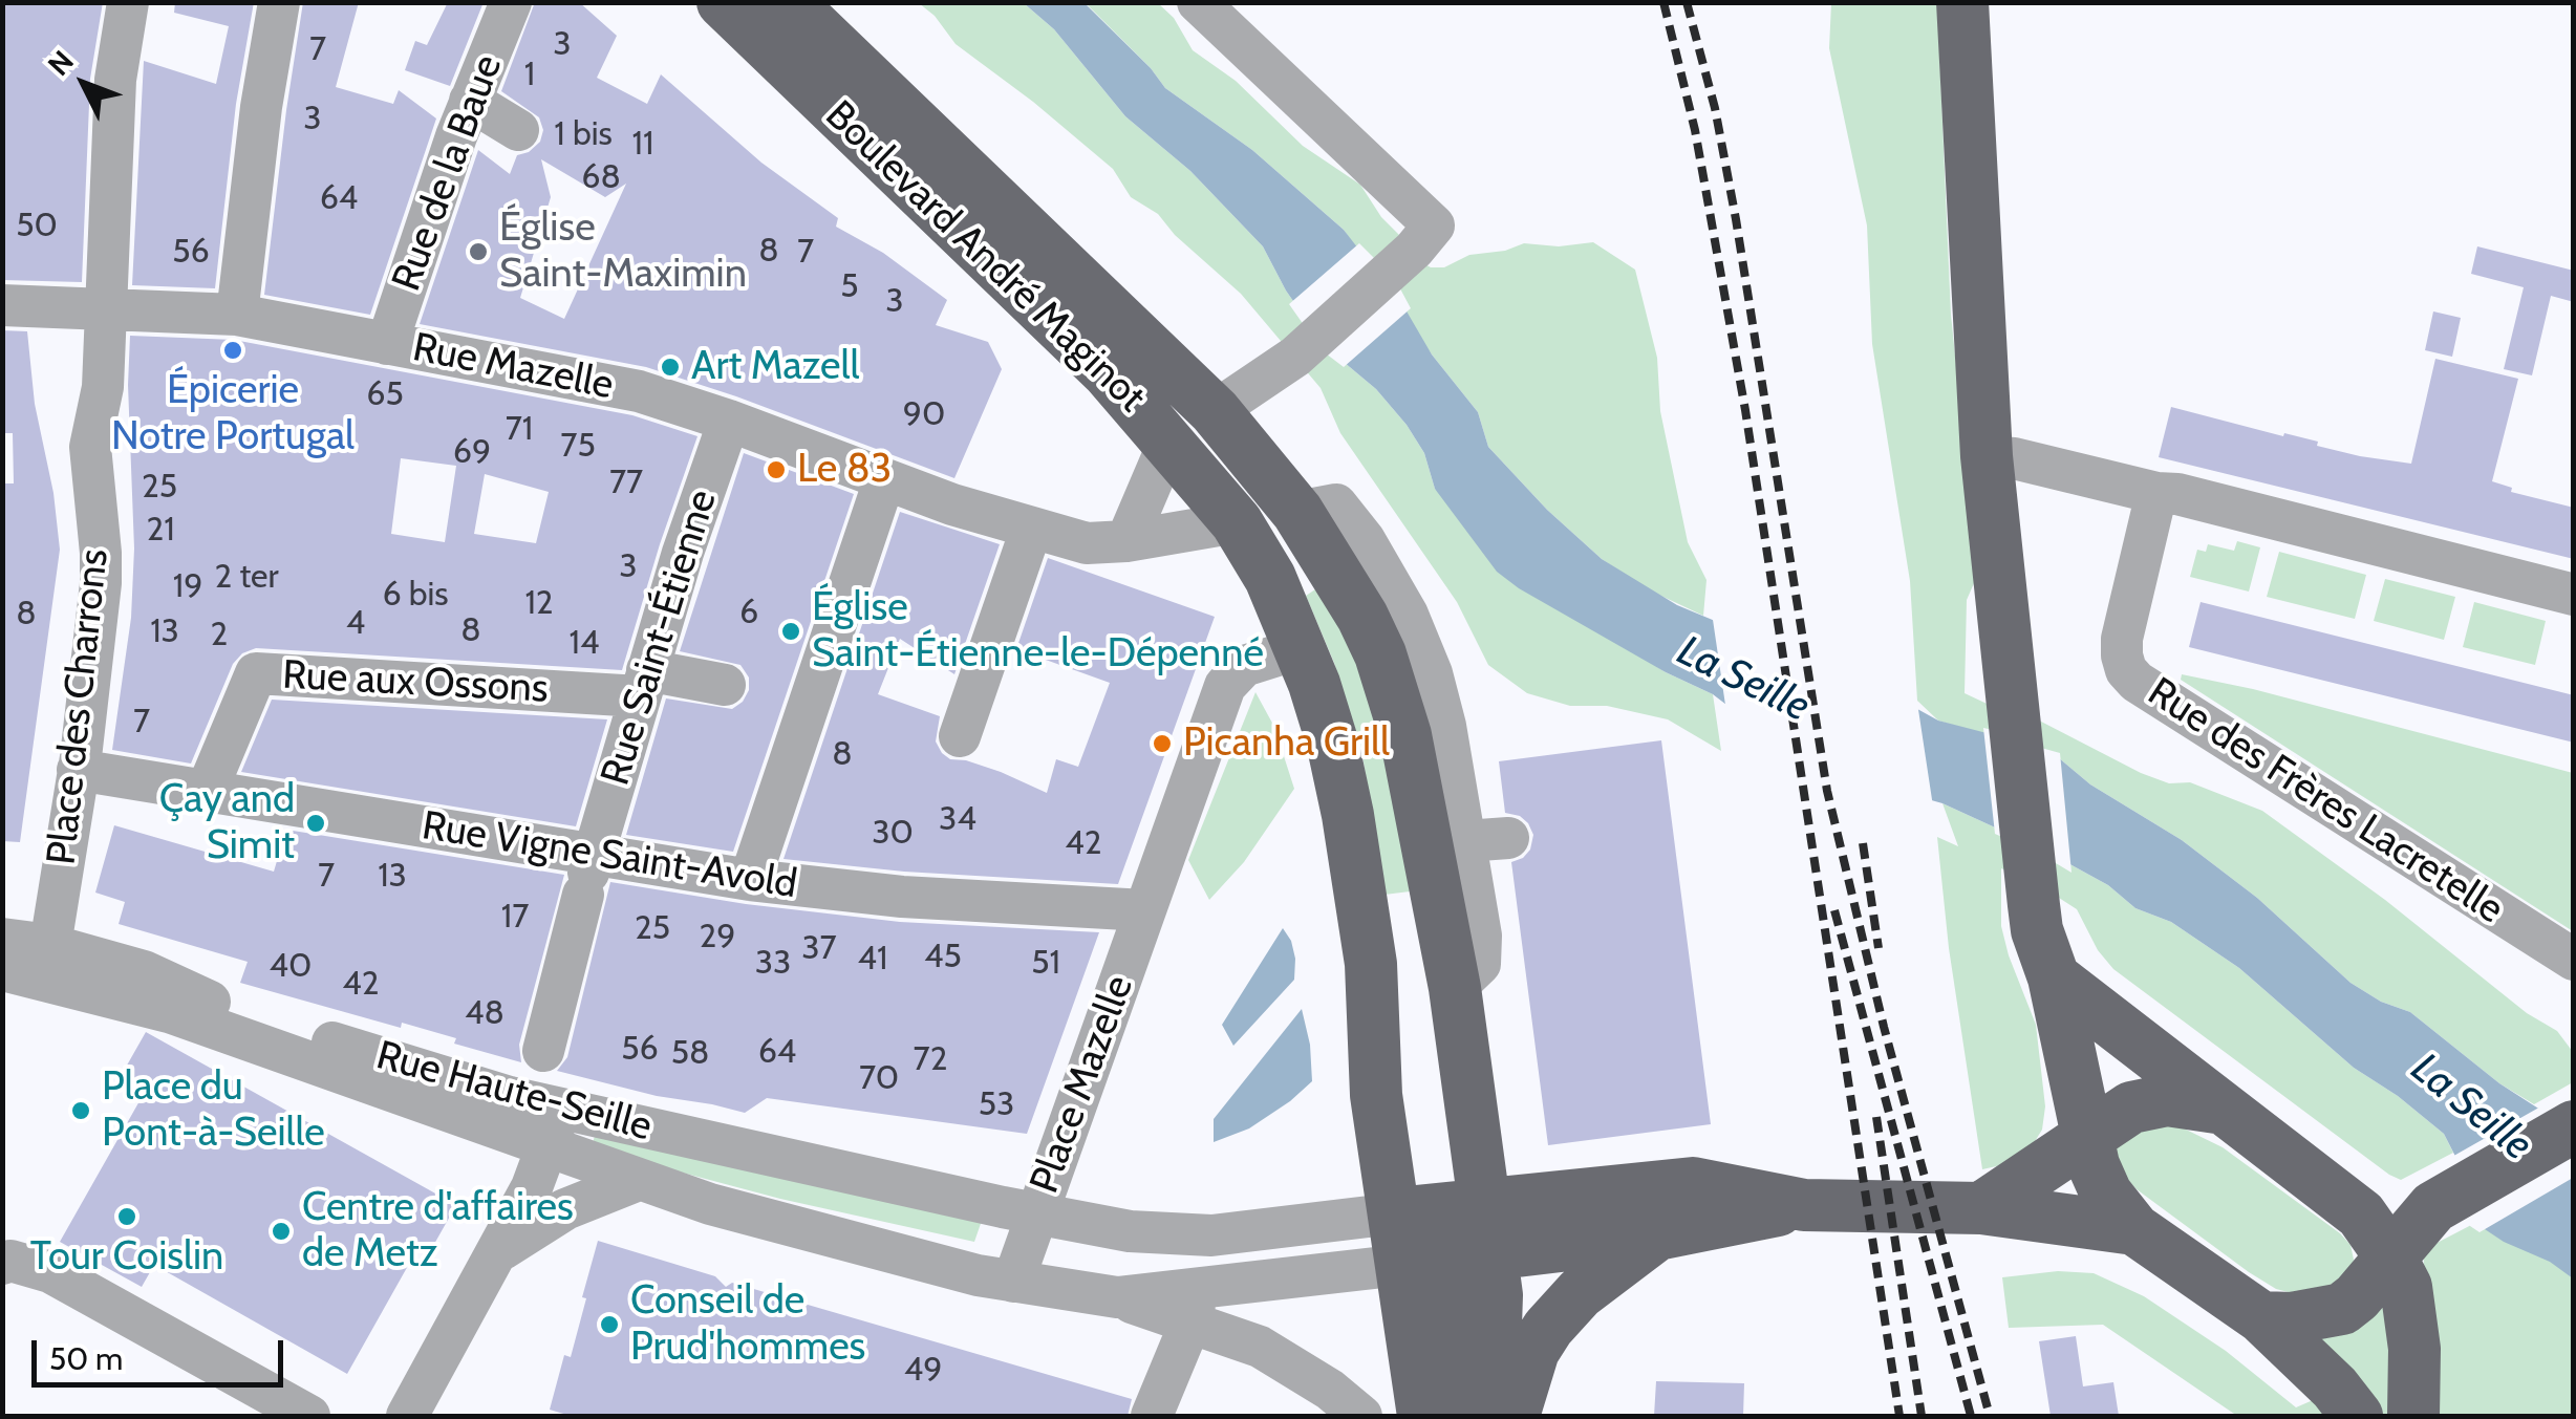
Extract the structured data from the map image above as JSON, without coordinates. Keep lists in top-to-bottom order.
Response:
{
  "streets": {
    "main road": ["Boulevard André Maginot"],
    "street": [
      "Rue de la Baue",
      "Rue Mazelle",
      "Rue Saint-Étienne",
      "Rue aux Ossons",
      "Place des Charrons",
      "Rue des Frères Lacretelle",
      "Rue Vigne Saint-Avold",
      "Place Mazelle",
      "Rue Haute-Seille"
    ]
  },
  "crossings": [
    ["Rue de la Baue", "Rue Mazelle"],
    ["Boulevard André Maginot", "Rue Mazelle"],
    ["Rue Mazelle", "Rue Saint-Étienne"],
    ["Rue Mazelle", "Place des Charrons"],
    ["Rue Saint-Étienne", "Rue aux Ossons"],
    ["Rue Saint-Étienne", "Rue Vigne Saint-Avold"],
    ["Rue aux Ossons", "Rue Vigne Saint-Avold"],
    ["Place des Charrons", "Rue Vigne Saint-Avold"],
    ["Place des Charrons", "Rue Haute-Seille"],
    ["Rue Vigne Saint-Avold", "Place Mazelle"],
    ["Place Mazelle", "Rue Haute-Seille"]
  ],
  "water": ["La Seille"],
  "places": [
    "Église Saint-Maximin",
    "Épicerie Notre Portugal",
    "Art Mazell",
    "Le 83",
    "Église Saint-Étienne-le-Dépenné",
    "Picanha Grill",
    "Çay and Simit",
    "Place du Pont-à-Seille",
    "Tour Coislin",
    "Centre d'affaires de Metz",
    "Conseil de Prud'hommes"
  ],
  "house_numbers": [
    "3",
    "7",
    "1",
    "3",
    "1 bis",
    "11",
    "68",
    "64",
    "50",
    "8",
    "56",
    "7",
    "5",
    "3",
    "65",
    "90",
    "71",
    "75",
    "69",
    "77",
    "25",
    "21",
    "3",
    "2 ter",
    "19",
    "6 bis",
    "12",
    "6",
    "8",
    "4",
    "8",
    "13",
    "2",
    "14",
    "7",
    "8",
    "34",
    "30",
    "42",
    "7",
    "13",
    "17",
    "25",
    "29",
    "37",
    "45",
    "41",
    "33",
    "51",
    "40",
    "42",
    "48",
    "56",
    "64",
    "58",
    "72",
    "70",
    "53",
    "49"
  ],
  "scale_bar": "50 m",
  "north": "top left"
}
